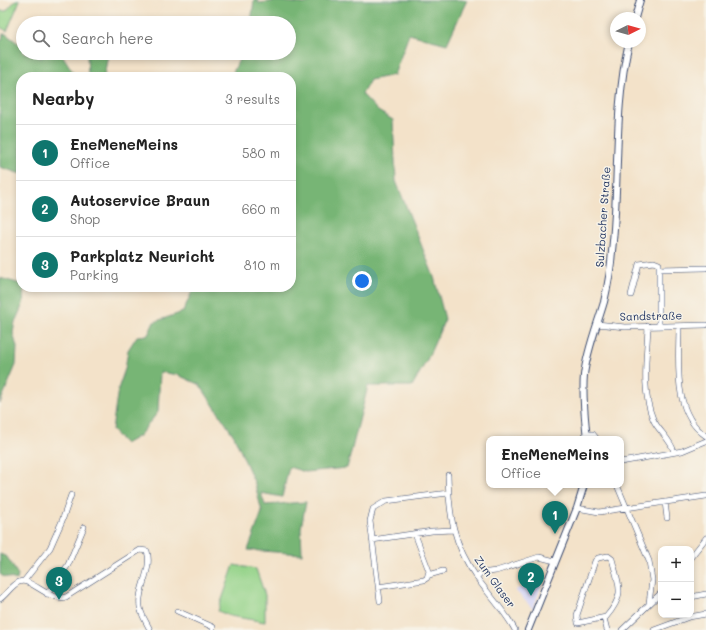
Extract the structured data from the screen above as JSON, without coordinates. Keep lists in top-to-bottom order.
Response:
{
  "streets": {
    "main road": ["Sulzbacher Straße"],
    "street": ["Sandstraße", "Zum Glaser"]
  },
  "crossings": [
    ["Sulzbacher Straße", "Sandstraße"]
  ],
  "north": "right",
  "page": {
    "search": "Search here",
    "heading": ["Nearby", "3 results"],
    "list": [
      {
        "mark": "1",
        "name": "EneMeneMeins",
        "note": "Office",
        "value": "580 m"
      },
      {
        "mark": "2",
        "name": "Autoservice Braun",
        "note": "Shop",
        "value": "660 m"
      },
      {
        "mark": "3",
        "name": "Parkplatz Neuricht",
        "note": "Parking",
        "value": "810 m"
      }
    ],
    "popup": ["EneMeneMeins", "Office"],
    "pins": ["1", "2", "3"],
    "map_buttons": ["+", "−"]
  }
}
